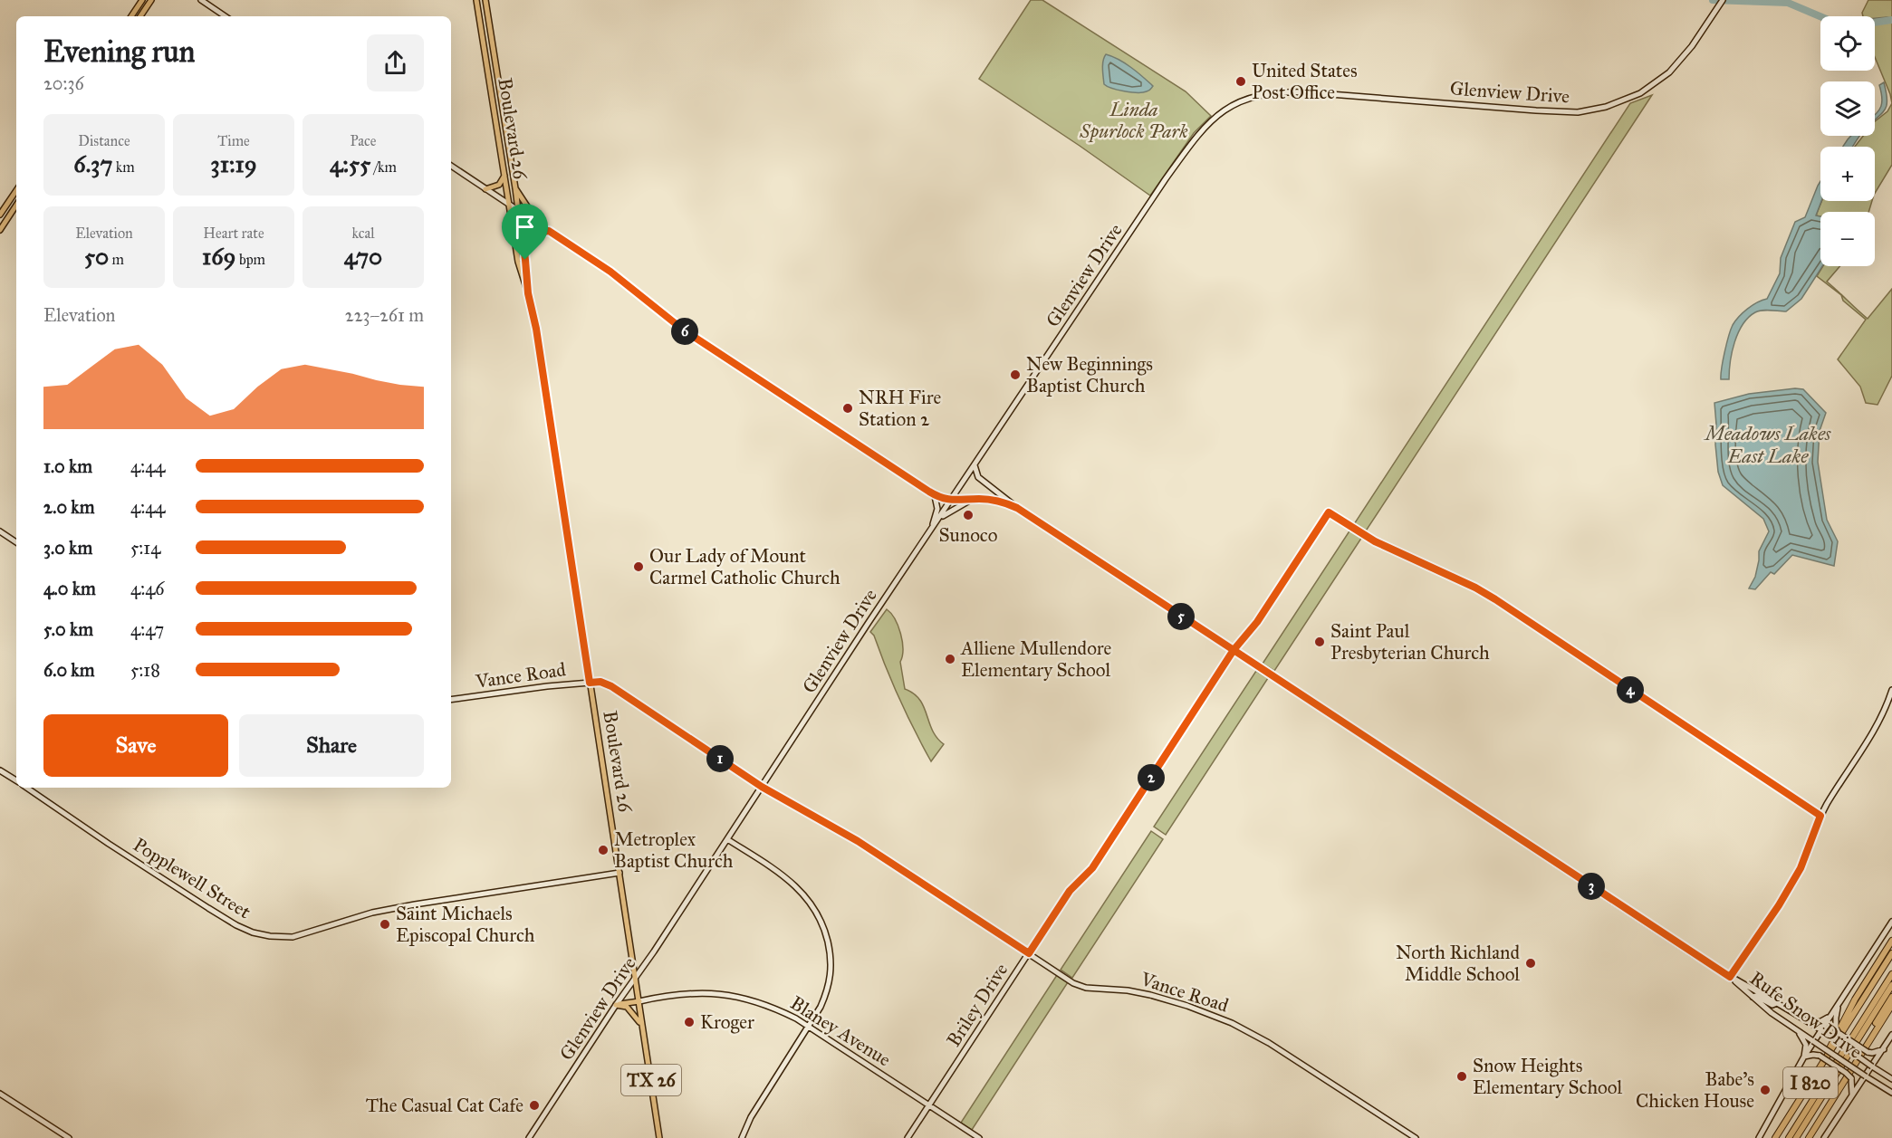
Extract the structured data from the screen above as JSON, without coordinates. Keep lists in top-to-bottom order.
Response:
{
  "streets": {
    "highway": ["I 820"],
    "main road": [
      "Glenview Drive",
      "Boulevard 26",
      "Vance Road",
      "Popplewell Street",
      "Briley Drive",
      "Rufe Snow Drive",
      "Blaney Avenue",
      "TX 26"
    ]
  },
  "crossings": [
    ["Glenview Drive", "Boulevard 26"],
    ["Glenview Drive", "Vance Road"],
    ["Glenview Drive", "Rufe Snow Drive"],
    ["Boulevard 26", "Vance Road"],
    ["Boulevard 26", "Popplewell Street"],
    ["Boulevard 26", "Rufe Snow Drive"],
    ["Boulevard 26", "Blaney Avenue"],
    ["Vance Road", "Briley Drive"],
    ["Briley Drive", "Rufe Snow Drive"],
    ["Briley Drive", "Blaney Avenue"]
  ],
  "water": ["Meadows Lakes East Lake"],
  "parks": ["Linda Spurlock Park"],
  "places": [
    "United States Post Office",
    "New Beginnings Baptist Church",
    "NRH Fire Station 2",
    "Sunoco",
    "Our Lady of Mount Carmel Catholic Church",
    "Saint Paul Presbyterian Church",
    "Alliene Mullendore Elementary School",
    "Metroplex Baptist Church",
    "Saint Michaels Episcopal Church",
    "North Richland Middle School",
    "Kroger",
    "Snow Heights Elementary School",
    "Babe's Chicken House",
    "The Casual Cat Cafe"
  ],
  "page": {
    "map_buttons": ["+", "−"],
    "heading": ["Evening run", "20:36"],
    "stats": [
      ["Distance", "6.37 km"],
      ["Time", "31:19"],
      ["Pace", "4:55 /km"],
      ["Elevation", "50 m"],
      ["Heart rate", "169 bpm"],
      ["kcal", "470"]
    ],
    "chart": ["Elevation", "223–261 m"],
    "pins": [
      "6",
      "5",
      "4",
      "1",
      "2",
      "3"
    ],
    "list": [
      {
        "name": "1.0 km",
        "note": "4:44"
      },
      {
        "name": "2.0 km",
        "note": "4:44"
      },
      {
        "name": "3.0 km",
        "note": "5:14"
      },
      {
        "name": "4.0 km",
        "note": "4:46"
      },
      {
        "name": "5.0 km",
        "note": "4:47"
      },
      {
        "name": "6.0 km",
        "note": "5:18"
      }
    ],
    "buttons": ["Save", "Share"]
  }
}
